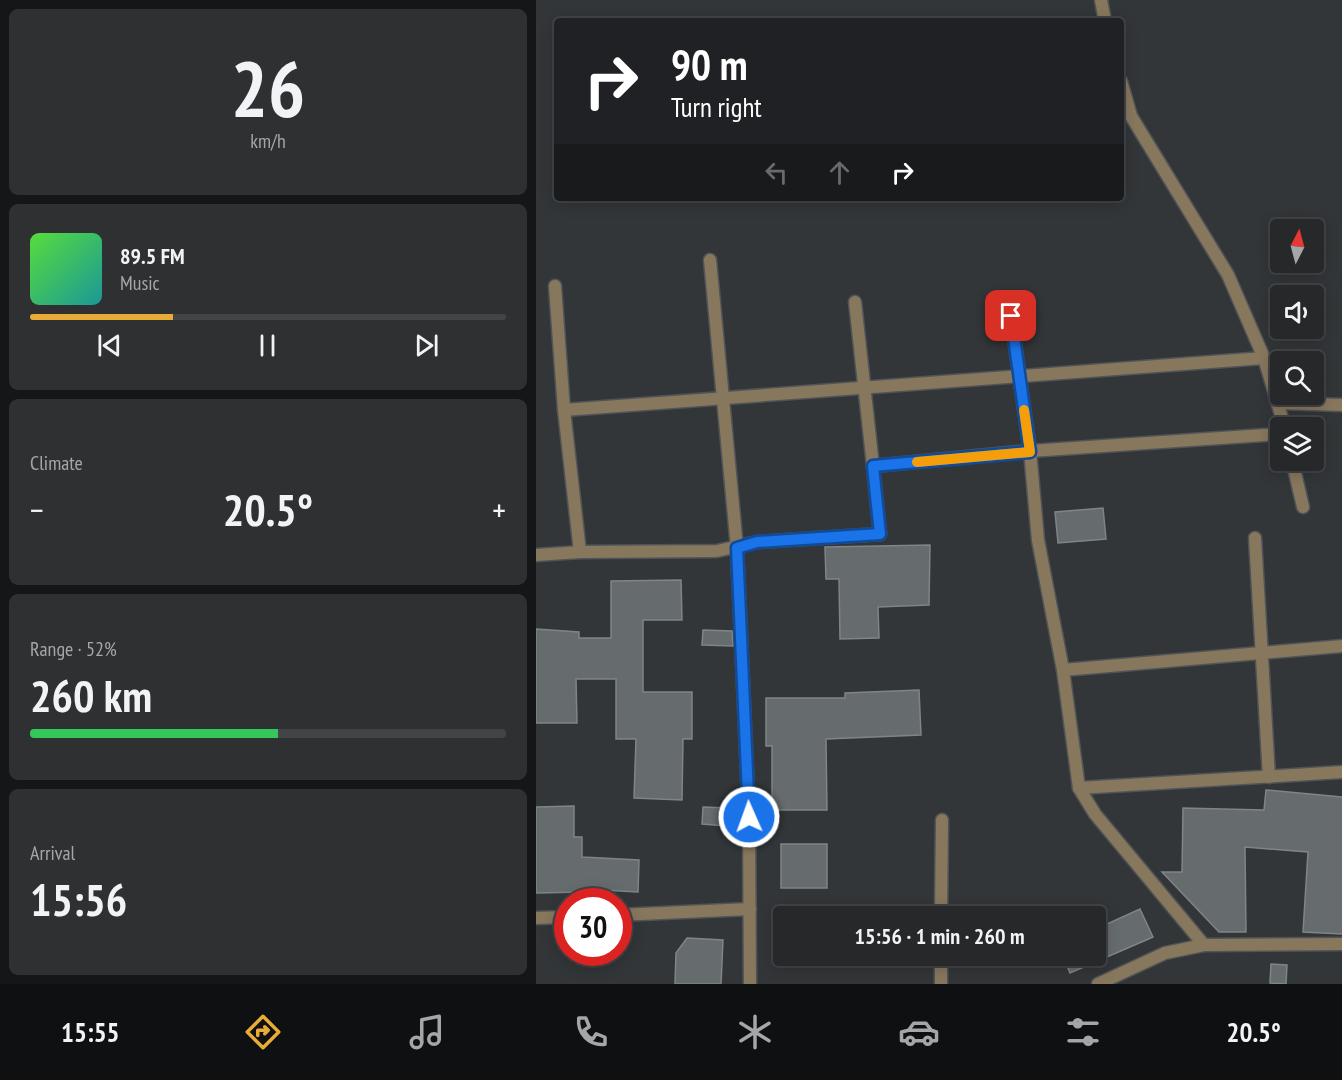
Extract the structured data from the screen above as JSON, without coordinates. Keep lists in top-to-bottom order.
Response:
{
  "north": "top",
  "page": {
    "tile": [
      ["26", "km/h"],
      "Climate",
      ["Range · 52%", "260 km"],
      ["Arrival", "15:56"]
    ],
    "turn": ["90 m", "Turn right"],
    "song": ["89.5 FM", "Music"],
    "heat": ["−", "20.5°", "+"],
    "limit": "30",
    "trip": "15:56 · 1 min · 260 m",
    "tabs": ["15:55", "20.5°"]
  }
}
